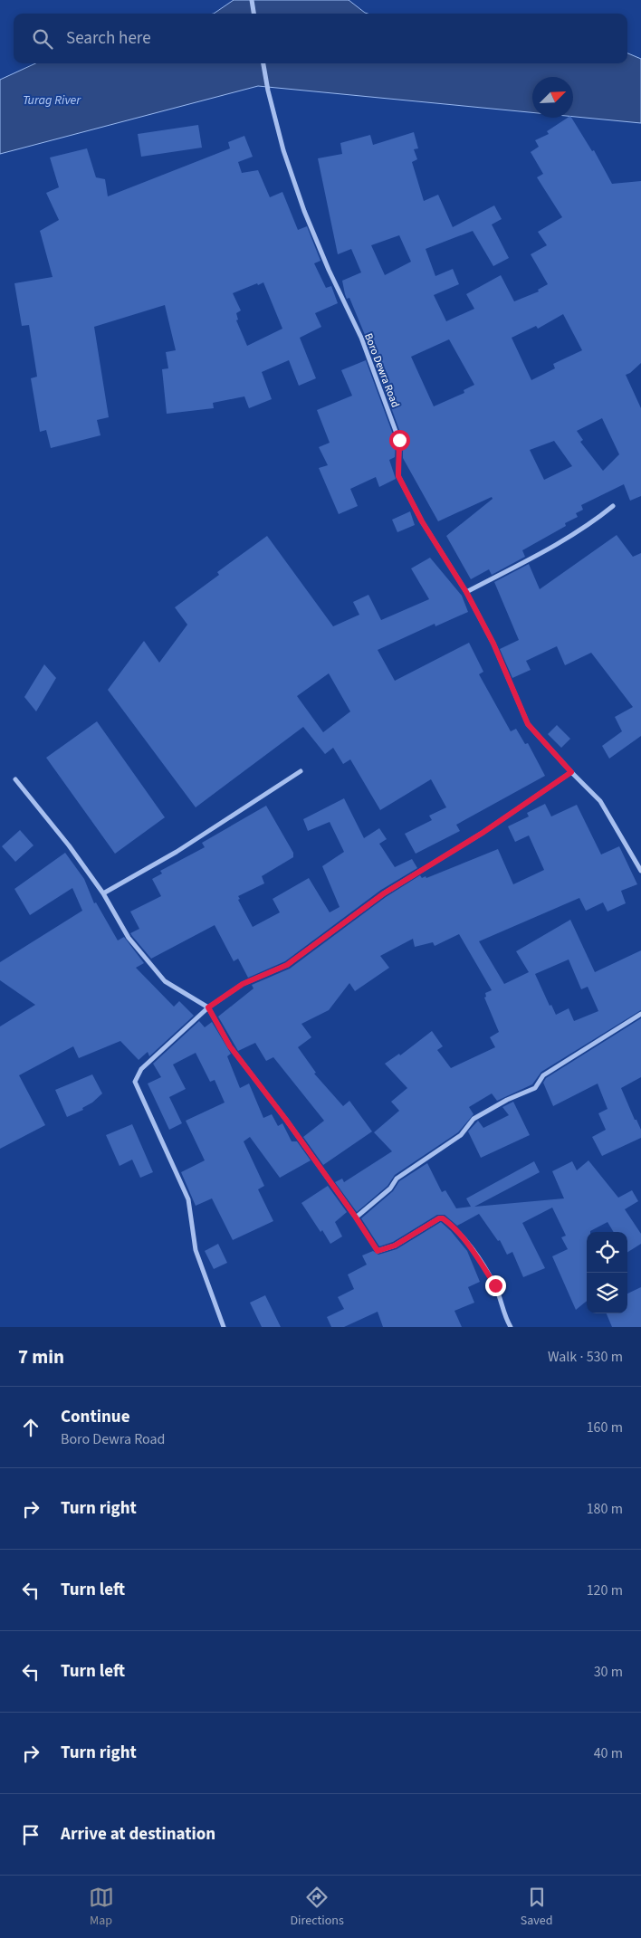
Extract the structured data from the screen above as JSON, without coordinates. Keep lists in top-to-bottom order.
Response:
{
  "streets": {
    "street": ["Boro Dewra Road"]
  },
  "water": ["Turag River"],
  "north": "top right",
  "page": {
    "search": "Search here",
    "heading": ["7 min", "Walk · 530 m"],
    "list": [
      ["Continue", "Boro Dewra Road", "160 m"],
      ["Turn right", "180 m"],
      ["Turn left", "120 m"],
      ["Turn left", "30 m"],
      ["Turn right", "40 m"],
      "Arrive at destination"
    ],
    "nav": ["Map", "Directions", "Saved"]
  }
}
